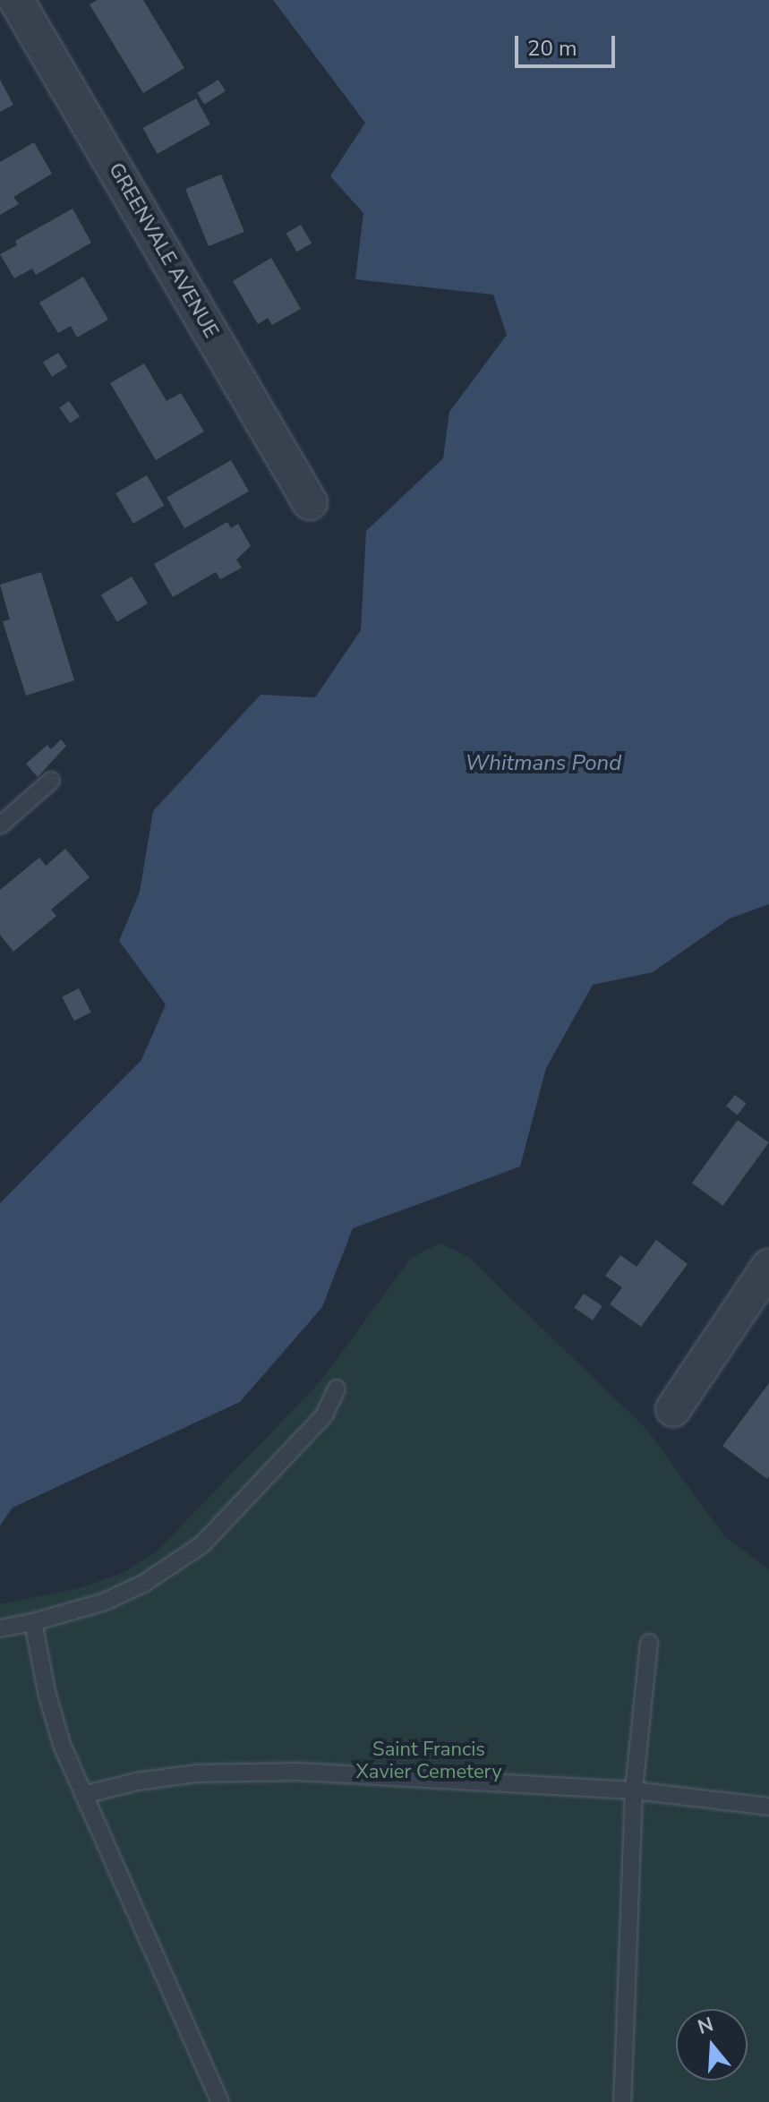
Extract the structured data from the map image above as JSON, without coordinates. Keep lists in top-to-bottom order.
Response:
{
  "streets": {
    "street": ["GREENVALE AVENUE"]
  },
  "water": ["Whitmans Pond"],
  "parks": ["Saint Francis Xavier Cemetery"],
  "scale_bar": "20 m",
  "north": "top"
}
